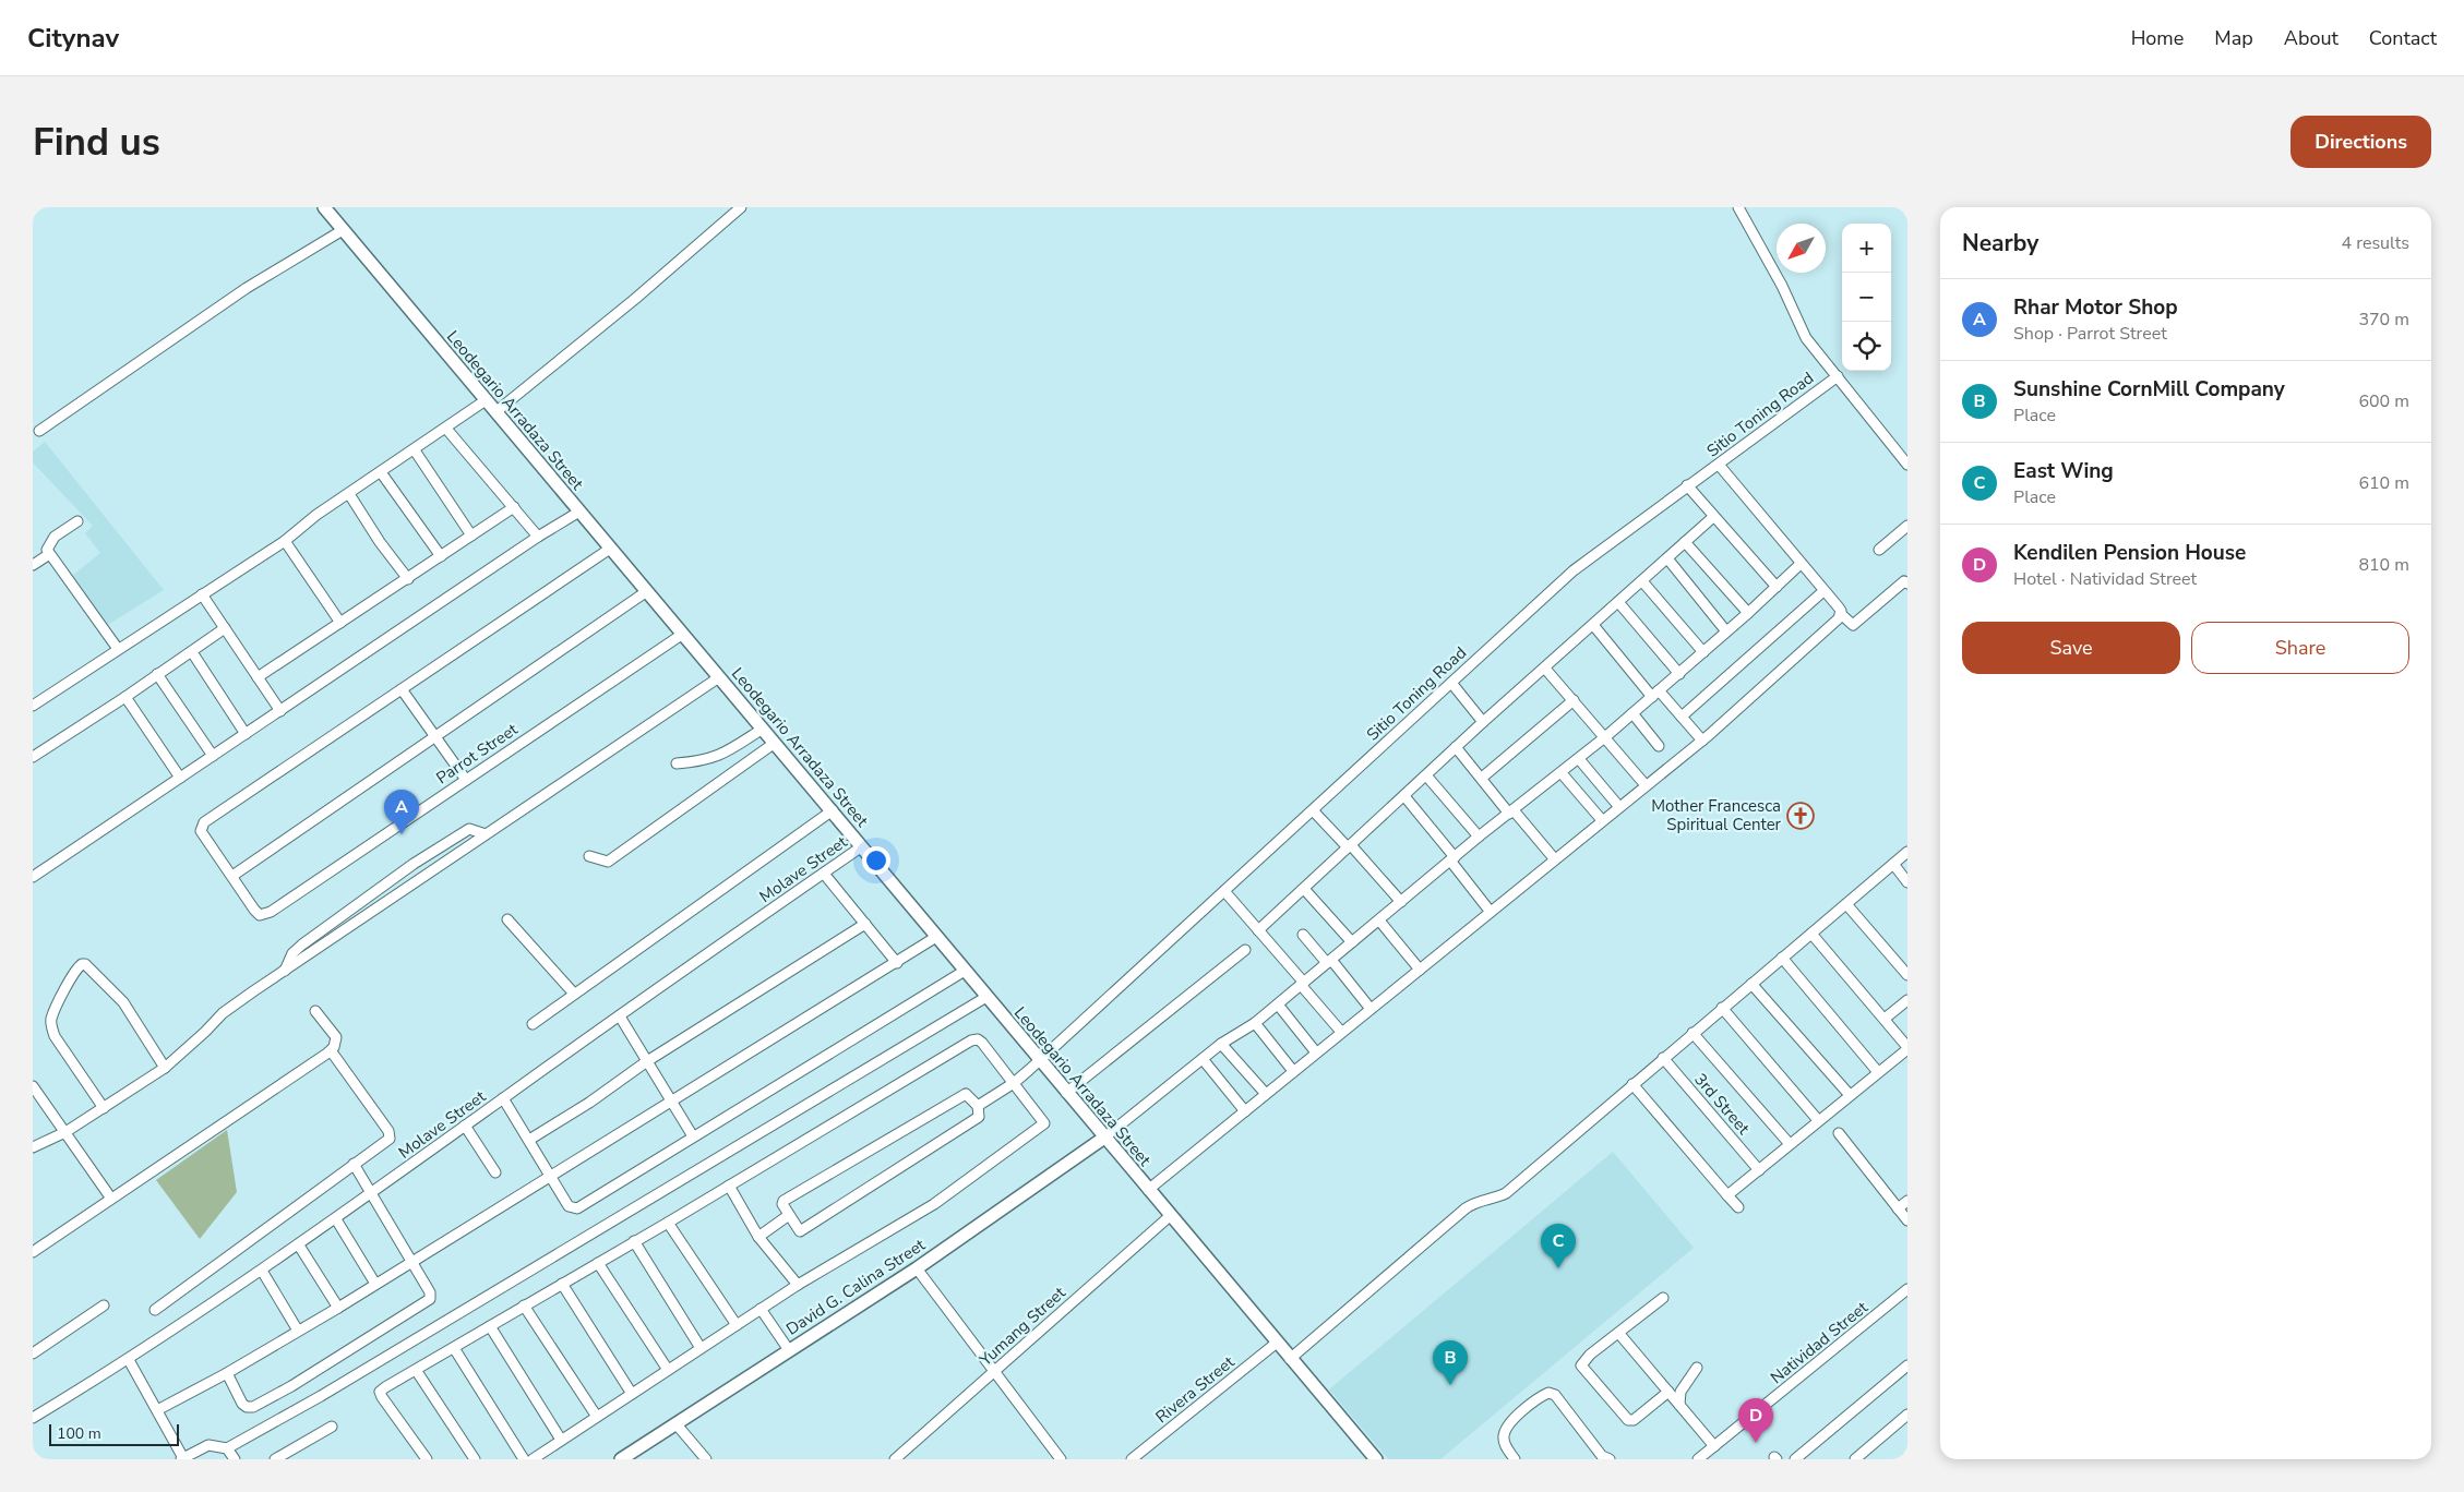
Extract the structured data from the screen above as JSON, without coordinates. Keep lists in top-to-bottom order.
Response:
{
  "streets": {
    "street": [
      "Leodegario Arradaza Street",
      "Sitio Toning Road",
      "Parrot Street",
      "Molave Street",
      "3rd Street",
      "David G. Calina Street",
      "Yumang Street",
      "Natividad Street",
      "Rivera Street"
    ]
  },
  "crossings": [
    ["Leodegario Arradaza Street", "Sitio Toning Road"],
    ["Leodegario Arradaza Street", "Parrot Street"],
    ["Leodegario Arradaza Street", "Molave Street"],
    ["Leodegario Arradaza Street", "David G. Calina Street"],
    ["Leodegario Arradaza Street", "Yumang Street"],
    ["Leodegario Arradaza Street", "Rivera Street"]
  ],
  "places": {
    "church": ["Mother Francesca Spiritual Center"]
  },
  "scale_bar": "100 m",
  "north": "bottom left",
  "page": {
    "header": "Citynav",
    "nav": [
      "Home",
      "Map",
      "About",
      "Contact"
    ],
    "buttons": [
      "Directions",
      ["Save", "Share"]
    ],
    "title": "Find us",
    "heading": ["Nearby", "4 results"],
    "map_buttons": ["+", "−"],
    "list": [
      {
        "mark": "A",
        "name": "Rhar Motor Shop",
        "note": "Shop · Parrot Street",
        "value": "370 m"
      },
      {
        "mark": "B",
        "name": "Sunshine CornMill Company",
        "note": "Place",
        "value": "600 m"
      },
      {
        "mark": "C",
        "name": "East Wing",
        "note": "Place",
        "value": "610 m"
      },
      {
        "mark": "D",
        "name": "Kendilen Pension House",
        "note": "Hotel · Natividad Street",
        "value": "810 m"
      }
    ],
    "pins": [
      "A",
      "C",
      "B",
      "D"
    ],
    "scale": "100 m"
  }
}
